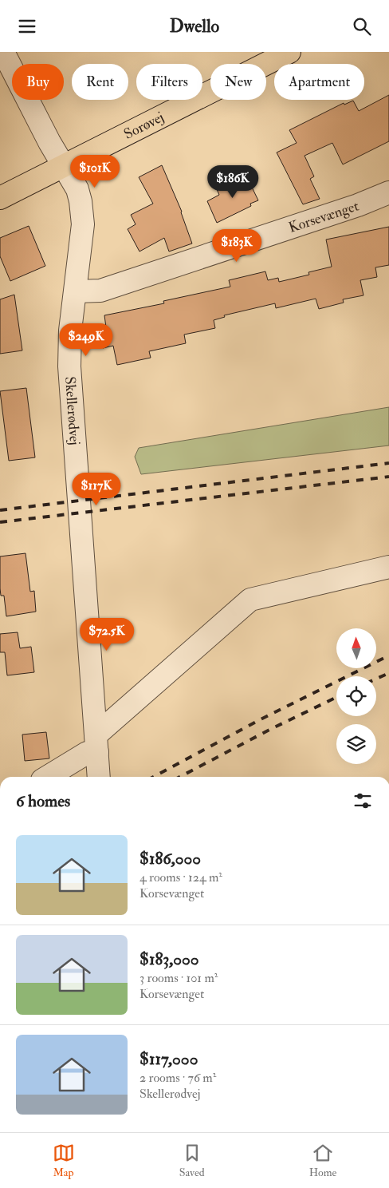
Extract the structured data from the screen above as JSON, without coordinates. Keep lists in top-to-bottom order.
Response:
{
  "streets": {
    "main road": ["Sorøvej"],
    "street": ["Korsevænget", "Skellerødvej"]
  },
  "crossings": [
    ["Sorøvej", "Skellerødvej"],
    ["Korsevænget", "Skellerødvej"]
  ],
  "north": "top",
  "page": {
    "header": "Dwello",
    "chip": [
      "Buy",
      "Rent",
      "Filters",
      "New",
      "Apartment"
    ],
    "price": [
      "$101K",
      "$186K",
      "$183K",
      "$249K",
      "$117K",
      "$72.5K"
    ],
    "heading": "6 homes",
    "list": [
      {
        "name": "$186,000",
        "note": "4 rooms · 124 m² · Korsevænget"
      },
      {
        "name": "$183,000",
        "note": "3 rooms · 101 m² · Korsevænget"
      },
      {
        "name": "$117,000",
        "note": "2 rooms · 76 m² · Skellerødvej"
      }
    ],
    "tabs": ["Map", "Saved", "Home"]
  }
}
